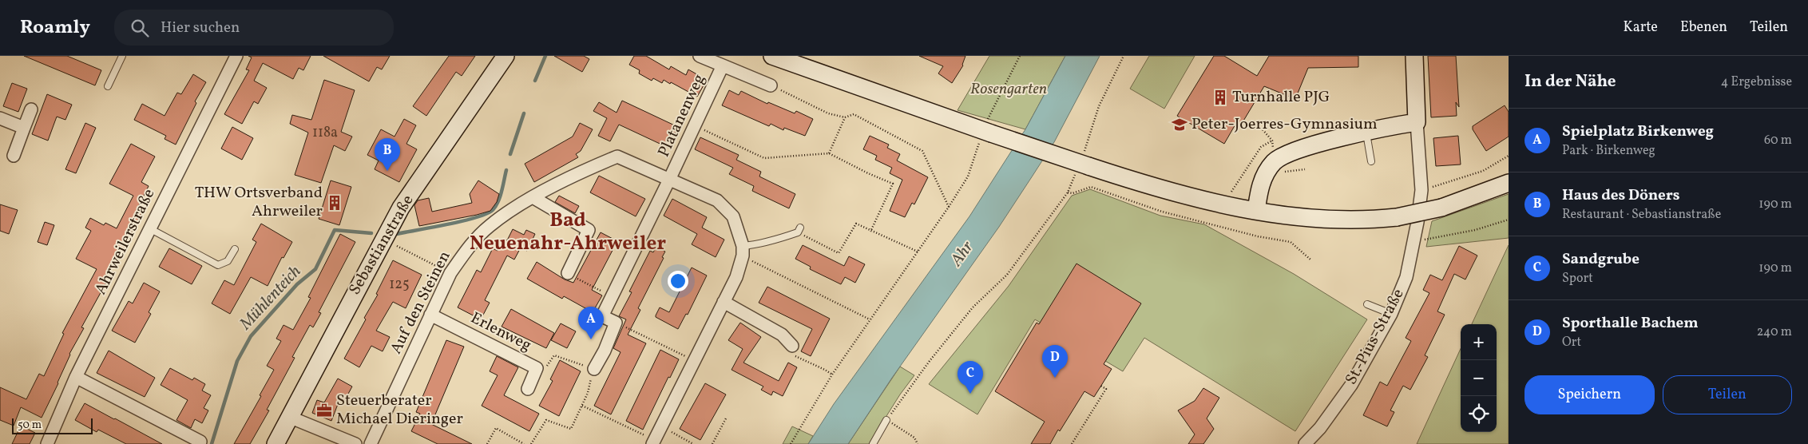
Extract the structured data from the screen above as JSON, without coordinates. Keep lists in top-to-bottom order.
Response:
{
  "streets": {
    "main road": ["Sebastianstraße", "St.-Pius-Straße"],
    "street": [
      "Platanenweg",
      "Ahrweilerstraße",
      "Auf den Steinen",
      "Erlenweg"
    ]
  },
  "crossings": [
    ["Platanenweg", "Auf den Steinen"],
    ["Auf den Steinen", "Erlenweg"]
  ],
  "districts": ["Bad Neuenahr-Ahrweiler"],
  "water": ["Ahr", "Mühlenteich"],
  "parks": ["Rosengarten"],
  "places": {
    "building": ["Turnhalle PJG", "THW Ortsverband Ahrweiler"],
    "school or university": ["Peter-Joerres-Gymnasium"],
    "office": ["Steuerberater Michael Dieringer"]
  },
  "house_numbers": ["118a", "125"],
  "scale_bar": "50 m",
  "page": {
    "header": "Roamly",
    "search": "Hier suchen",
    "nav": ["Karte", "Ebenen", "Teilen"],
    "heading": ["In der Nähe", "4 Ergebnisse"],
    "list": [
      {
        "mark": "A",
        "name": "Spielplatz Birkenweg",
        "note": "Park · Birkenweg",
        "value": "60 m"
      },
      {
        "mark": "B",
        "name": "Haus des Döners",
        "note": "Restaurant · Sebastianstraße",
        "value": "190 m"
      },
      {
        "mark": "C",
        "name": "Sandgrube",
        "note": "Sport",
        "value": "190 m"
      },
      {
        "mark": "D",
        "name": "Sporthalle Bachem",
        "note": "Ort",
        "value": "240 m"
      }
    ],
    "pins": [
      "B",
      "A",
      "D",
      "C"
    ],
    "map_buttons": ["+", "−"],
    "buttons": ["Speichern", "Teilen"],
    "scale": "50 m"
  }
}
